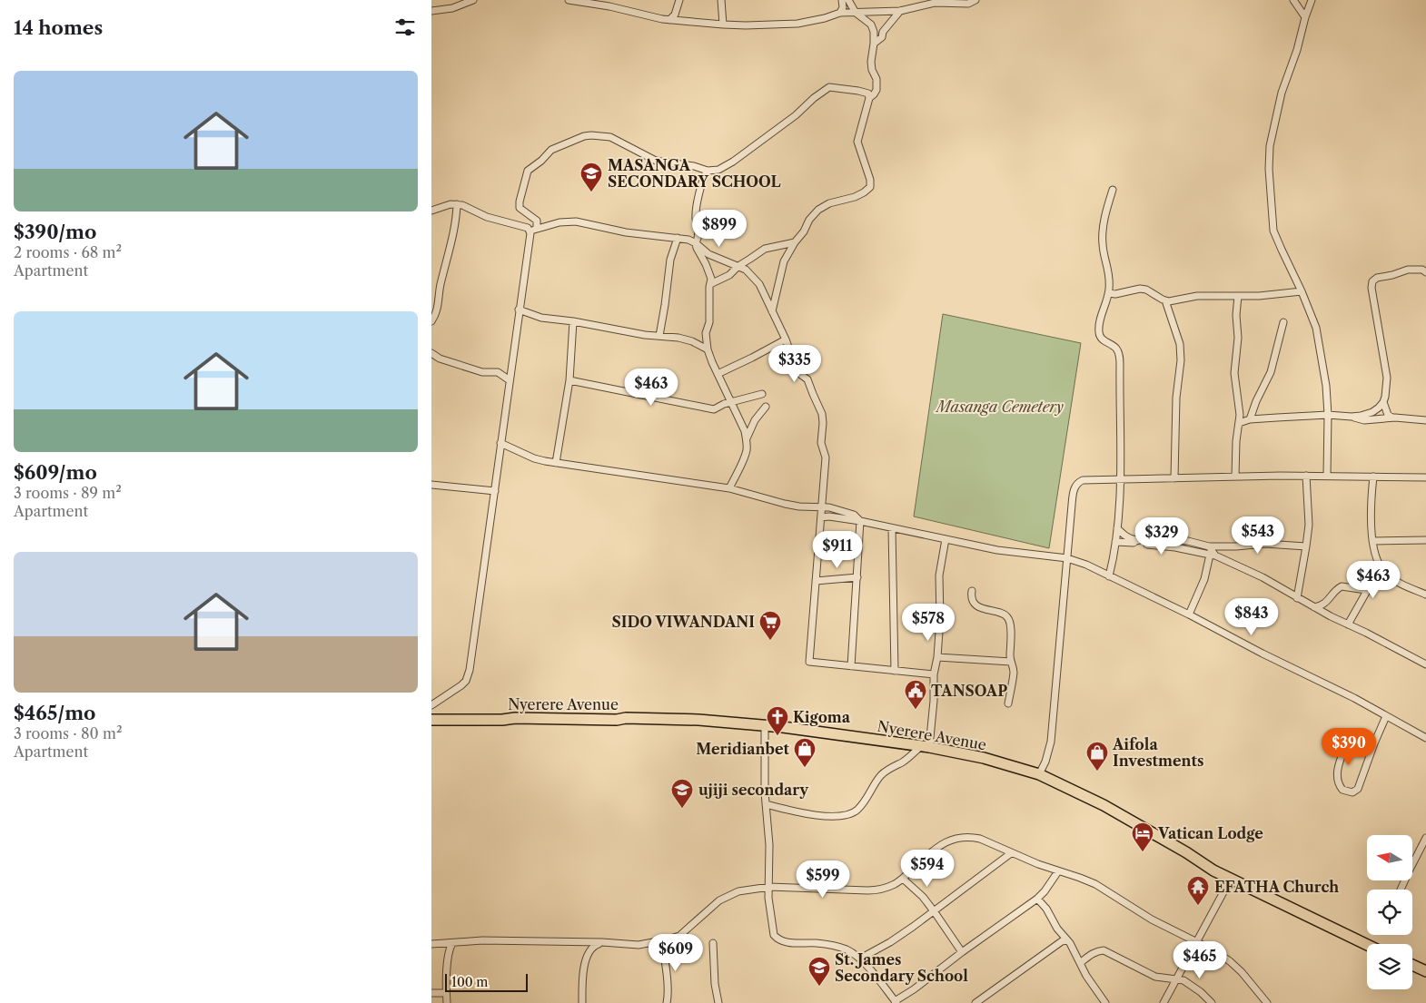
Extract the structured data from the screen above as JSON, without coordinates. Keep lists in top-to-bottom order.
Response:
{
  "streets": {
    "main road": ["Nyerere Avenue"]
  },
  "parks": ["Masanga Cemetery"],
  "places": {
    "school or university": ["MASANGA SECONDARY SCHOOL", "ujiji secondary", "St. James Secondary School"],
    "supermarket": ["SIDO VIWANDANI"],
    "public building": ["TANSOAP"],
    "church": ["Kigoma"],
    "shop": ["Meridianbet", "Aifola Investments"],
    "hotel": ["Vatican Lodge"],
    "temple": ["EFATHA Church"]
  },
  "scale_bar": "100 m",
  "north": "left",
  "page": {
    "heading": "14 homes",
    "list": [
      {
        "name": "$390/mo",
        "note": "2 rooms · 68 m² · Apartment"
      },
      {
        "name": "$609/mo",
        "note": "3 rooms · 89 m² · Apartment"
      },
      {
        "name": "$465/mo",
        "note": "3 rooms · 80 m² · Apartment"
      }
    ],
    "price": [
      "$899",
      "$335",
      "$463",
      "$543",
      "$329",
      "$911",
      "$463",
      "$843",
      "$578",
      "$390",
      "$594",
      "$599",
      "$609",
      "$465"
    ],
    "scale": "100 m"
  }
}
